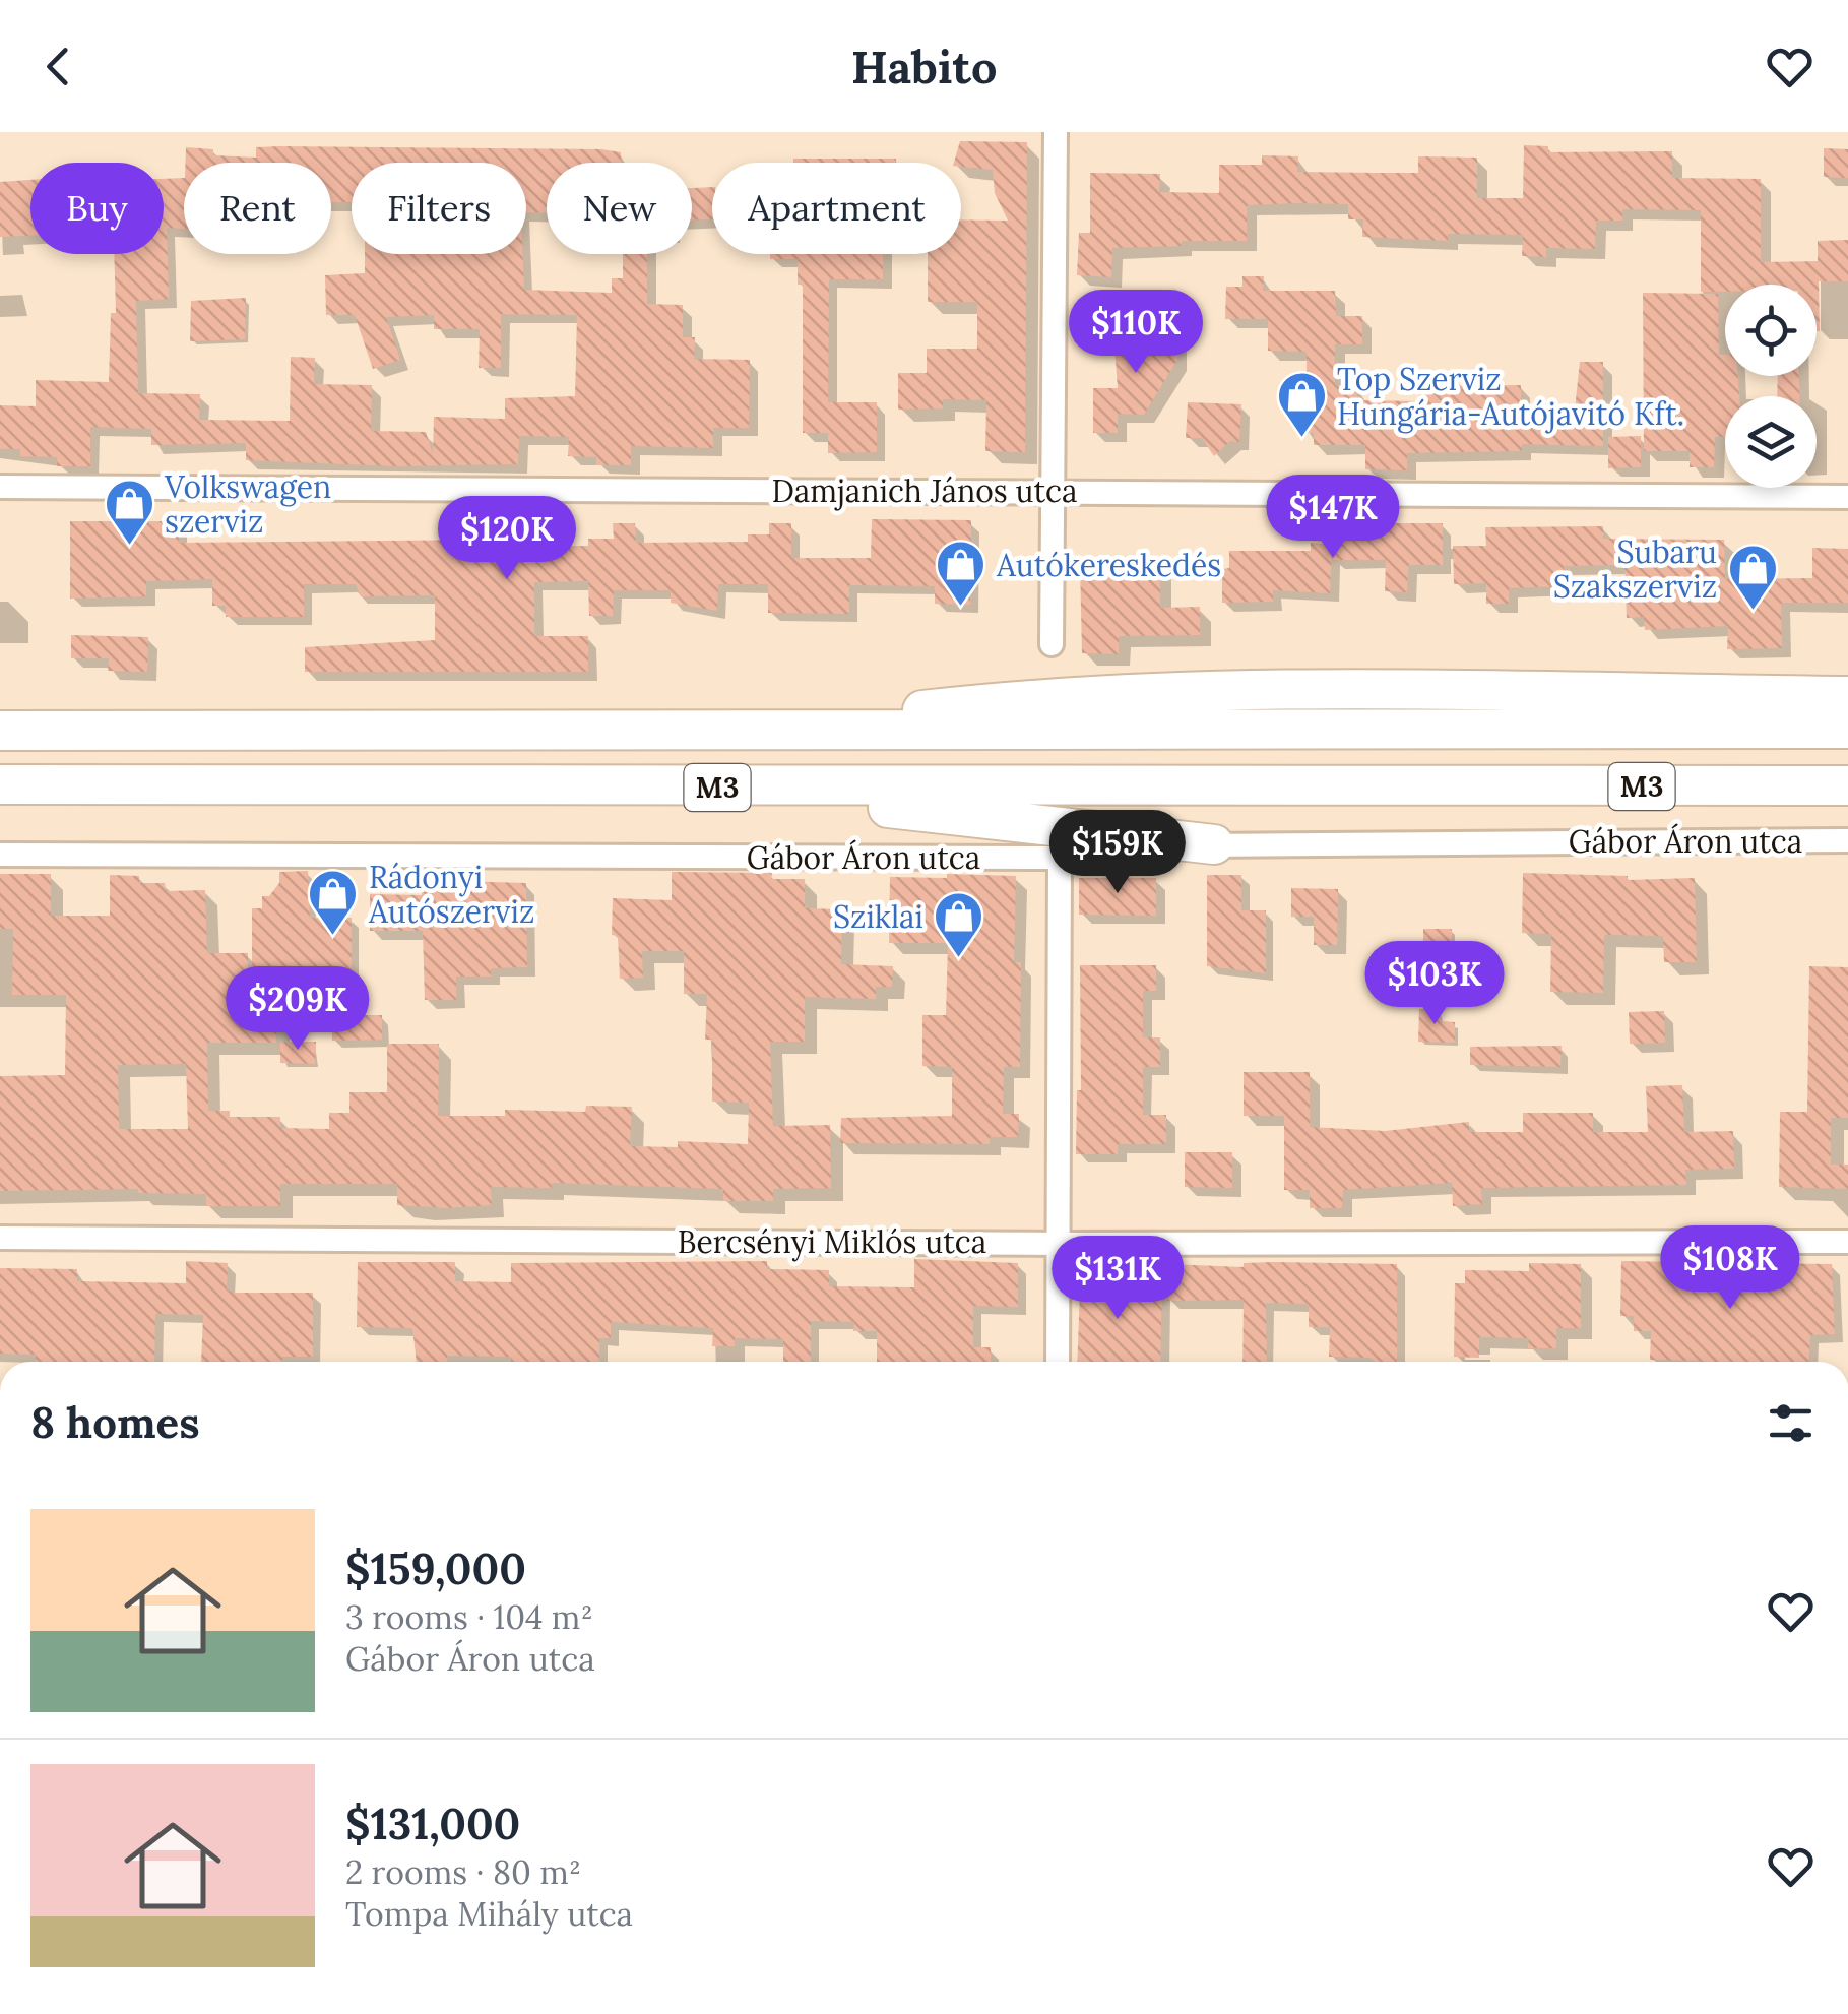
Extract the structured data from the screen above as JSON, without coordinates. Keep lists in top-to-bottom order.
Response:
{
  "streets": {
    "main road": ["M3"],
    "street": ["Damjanich János utca", "Gábor Áron utca", "Bercsényi Miklós utca"]
  },
  "places": {
    "shop": [
      "Top Szerviz Hungária-Autójavitó Kft.",
      "Volkswagen szerviz",
      "Autókereskedés",
      "Subaru Szakszerviz",
      "Rádonyi Autószerviz",
      "Sziklai"
    ]
  },
  "page": {
    "header": "Habito",
    "chip": [
      "Buy",
      "Rent",
      "Filters",
      "New",
      "Apartment"
    ],
    "price": [
      "$110K",
      "$147K",
      "$120K",
      "$159K",
      "$103K",
      "$209K",
      "$108K",
      "$131K"
    ],
    "heading": "8 homes",
    "list": [
      {
        "name": "$159,000",
        "note": "3 rooms · 104 m² · Gábor Áron utca"
      },
      {
        "name": "$131,000",
        "note": "2 rooms · 80 m² · Tompa Mihály utca"
      }
    ]
  }
}
